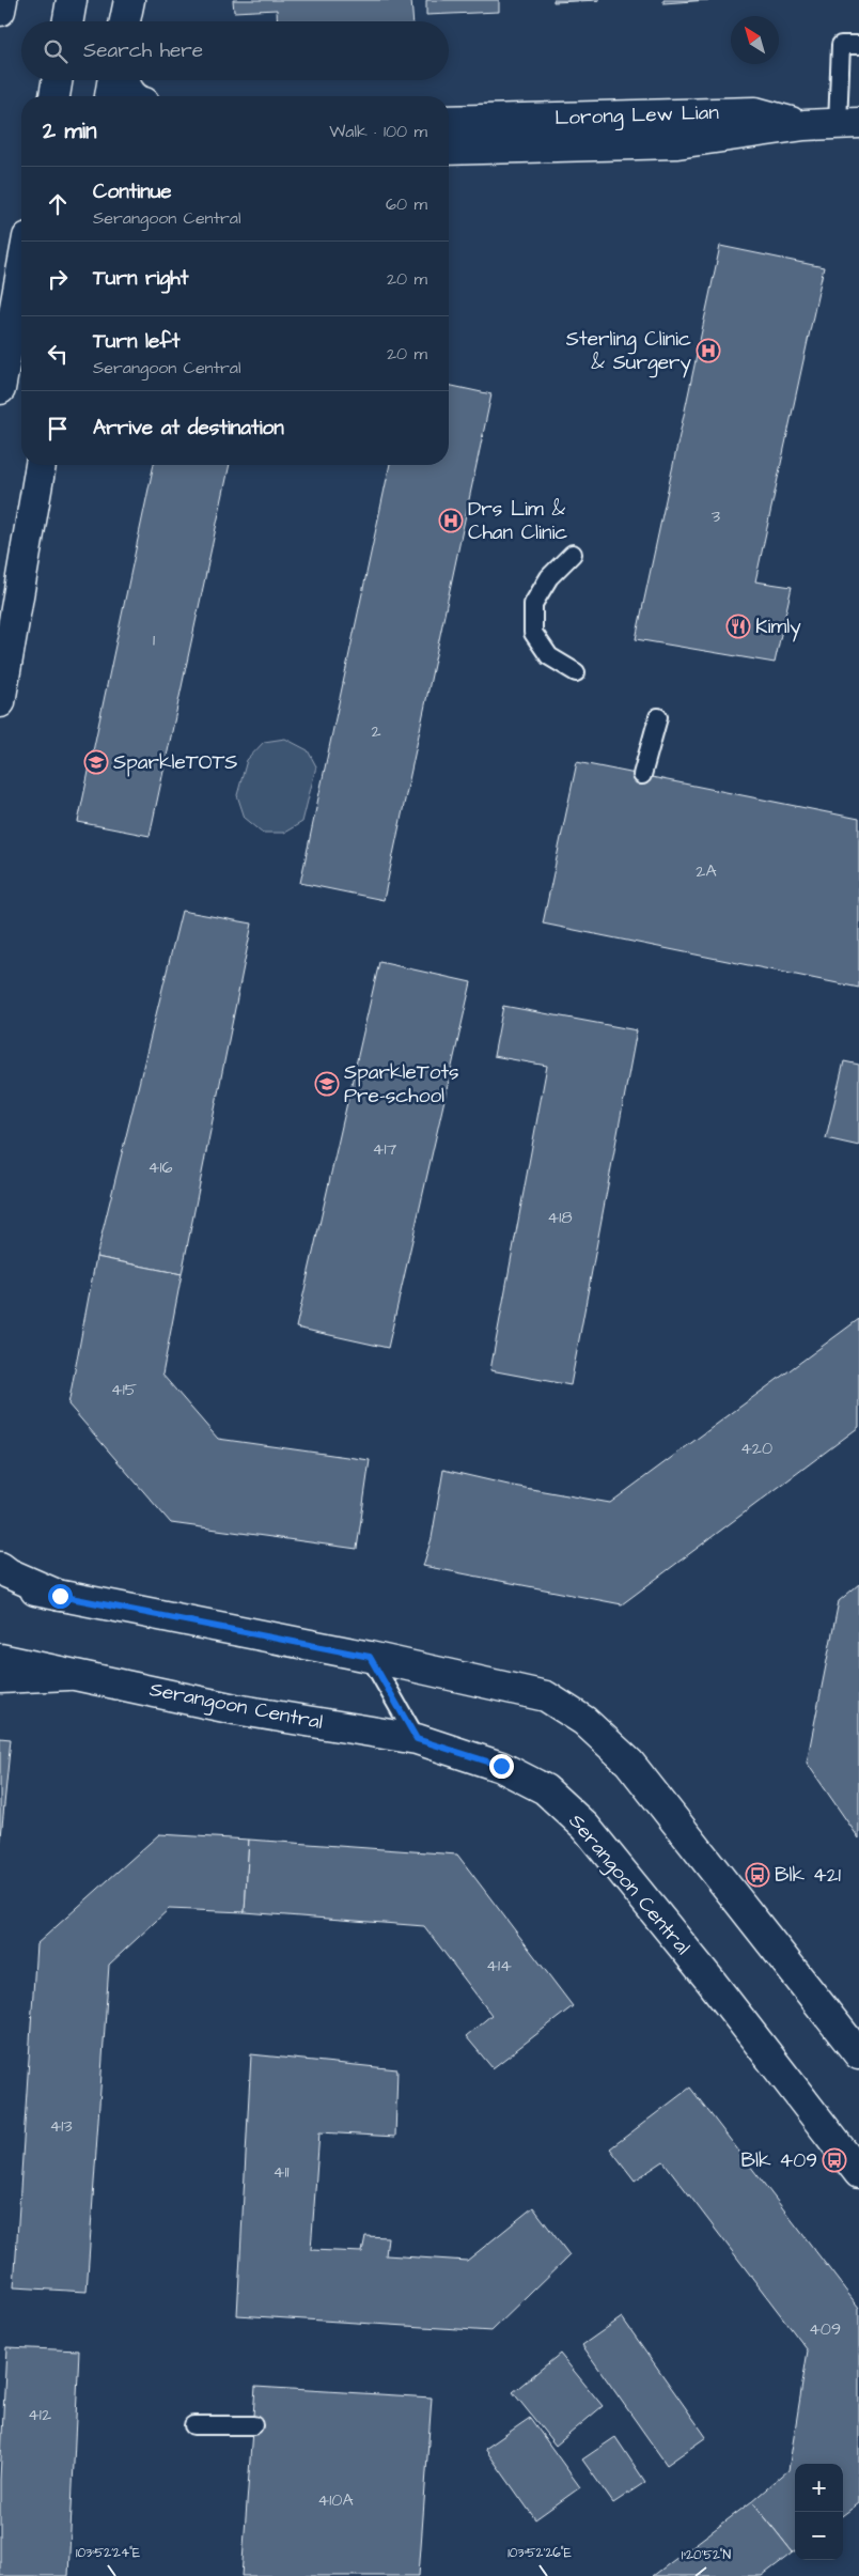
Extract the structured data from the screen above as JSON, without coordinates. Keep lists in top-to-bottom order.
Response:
{
  "streets": {
    "main road": ["Lorong Lew Lian", "Serangoon Central"]
  },
  "places": {
    "hospital": ["Sterling Clinic & Surgery", "Drs Lim & Chan Clinic"],
    "restaurant": ["Kimly"],
    "school or university": ["SparkleTOTS", "SparkleTots Pre-school"],
    "bus stop": ["Blk 421", "Blk 409"]
  },
  "house_numbers": [
    "3",
    "1",
    "2",
    "2A",
    "417",
    "416",
    "418",
    "415",
    "420",
    "414",
    "413",
    "411",
    "409",
    "412",
    "410A"
  ],
  "north": "top left",
  "page": {
    "search": "Search here",
    "heading": ["2 min", "Walk · 100 m"],
    "list": [
      ["Continue", "Serangoon Central", "60 m"],
      ["Turn right", "20 m"],
      ["Turn left", "Serangoon Central", "20 m"],
      "Arrive at destination"
    ],
    "map_buttons": ["+", "−"]
  },
  "coordinates": ["103°52'24\"E", "103°52'26\"E", "1°20'52\"N"]
}
